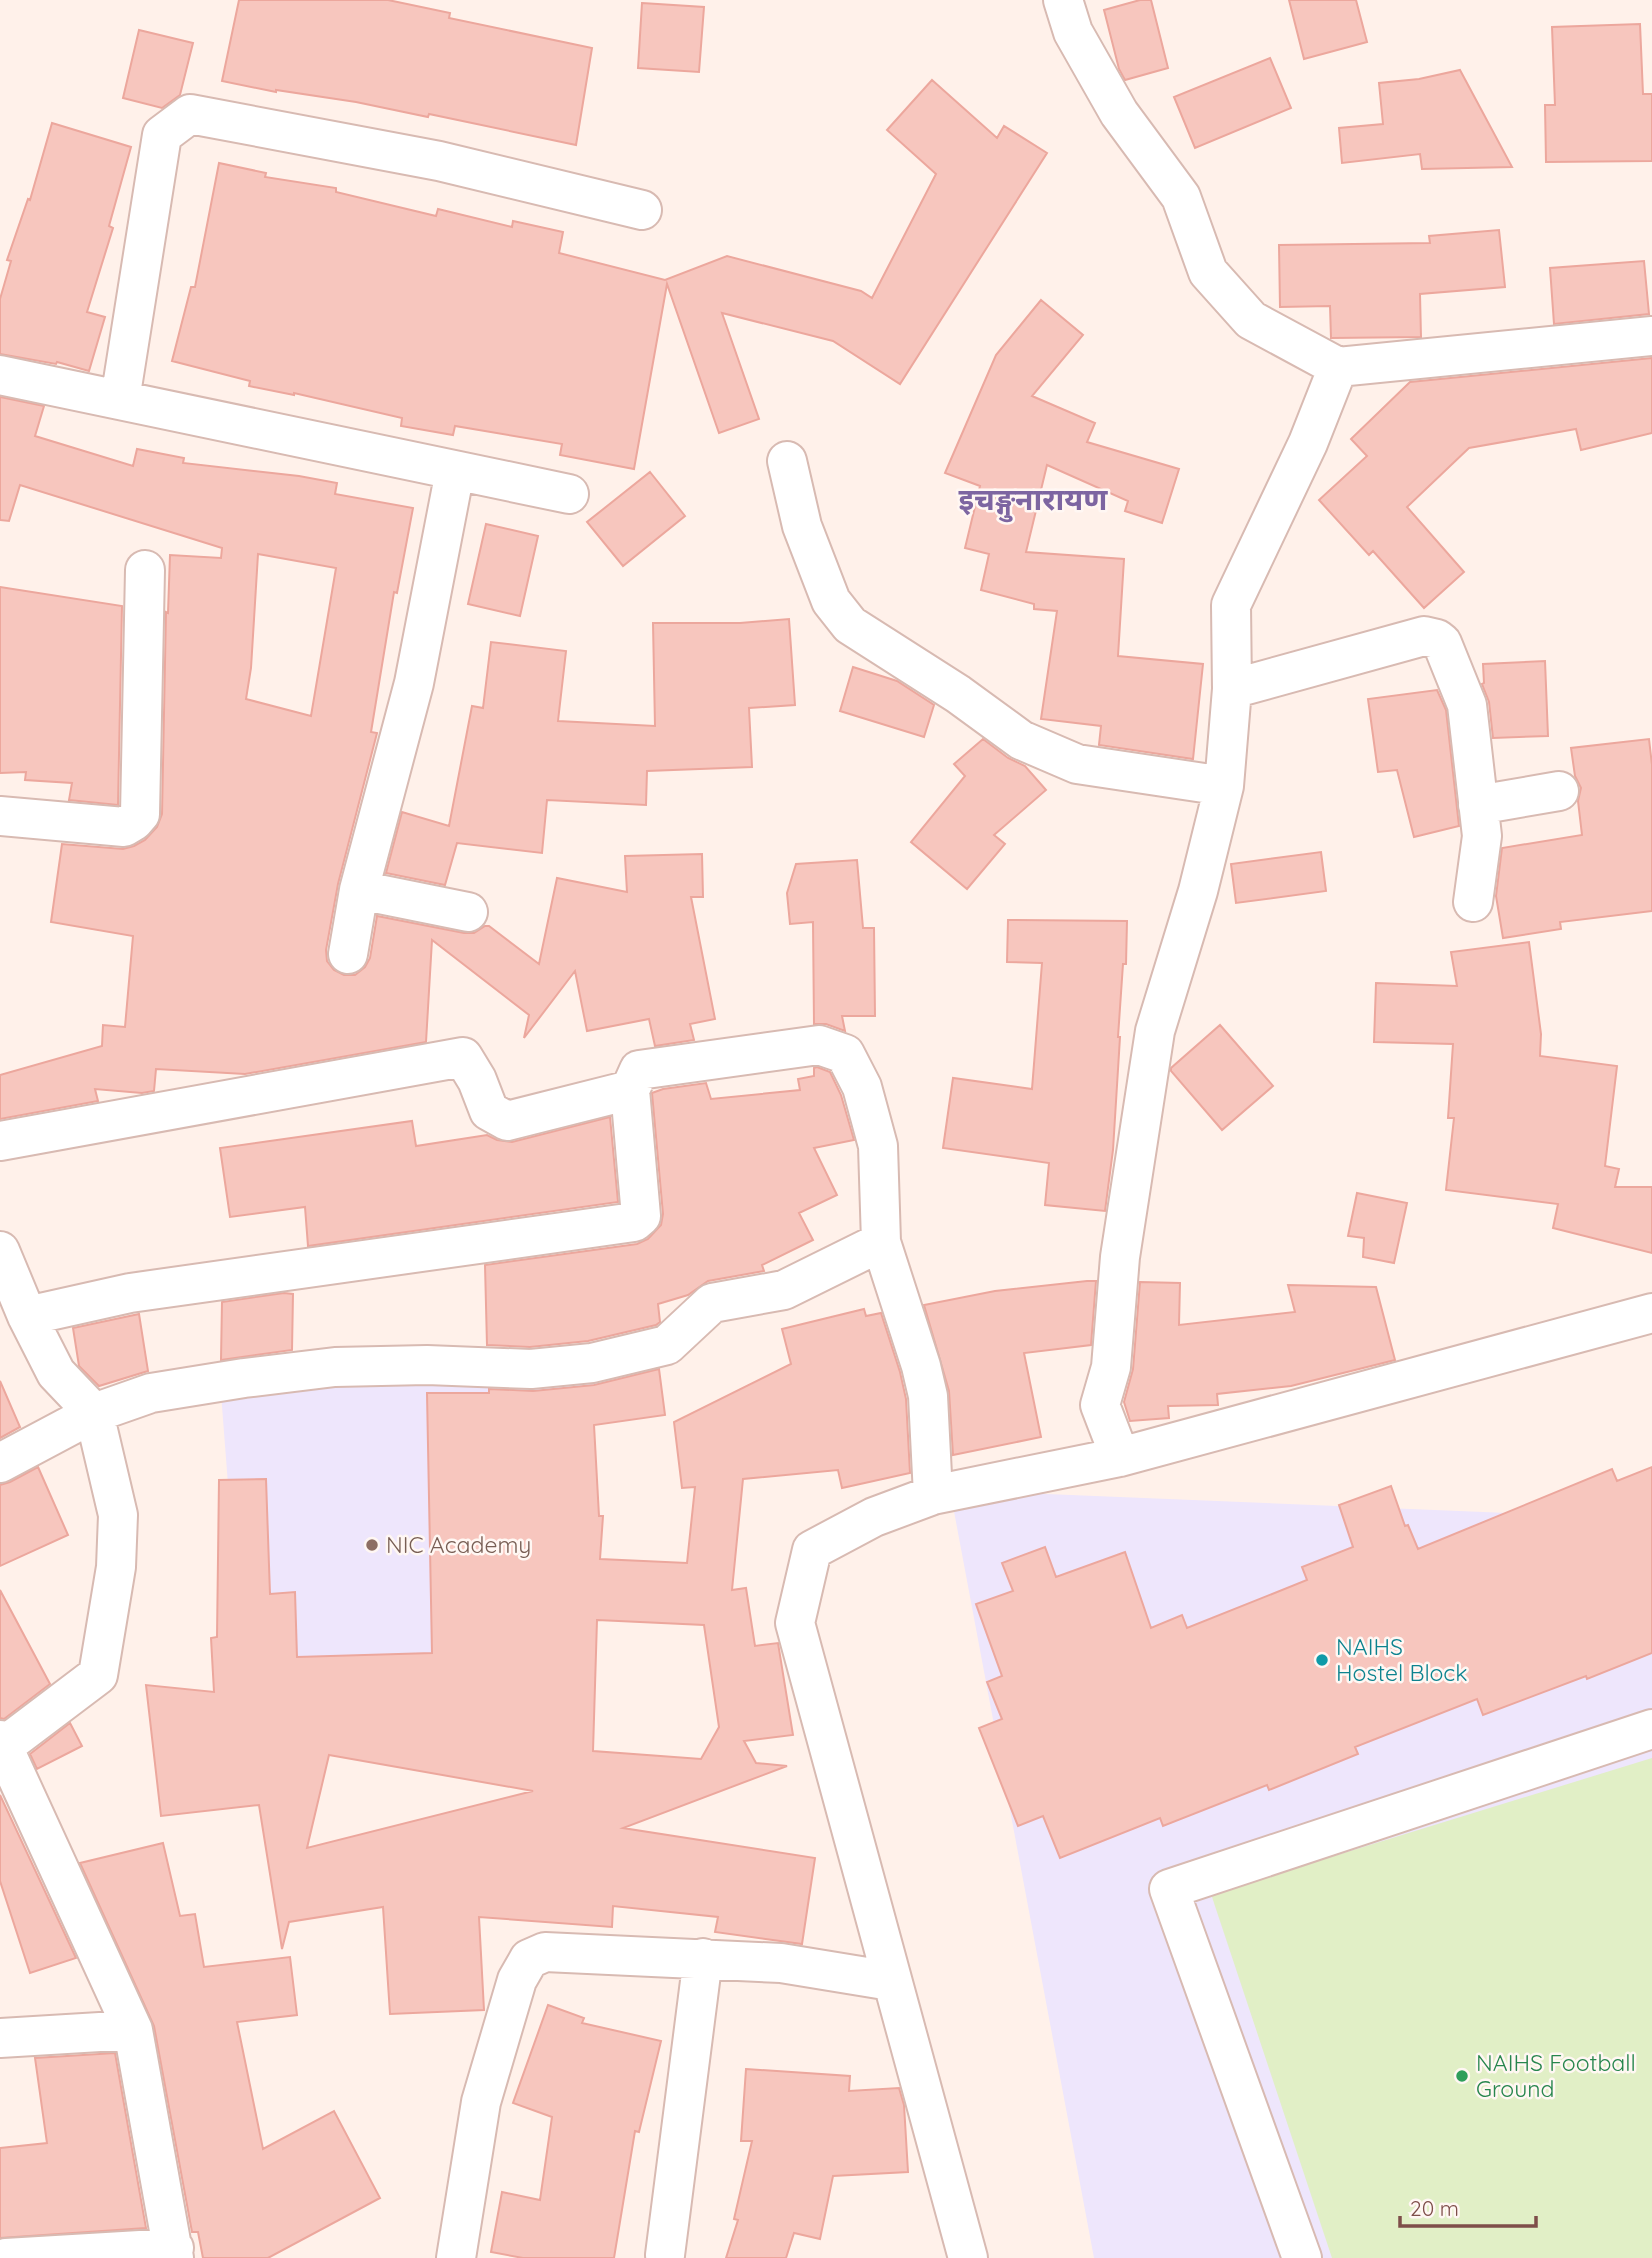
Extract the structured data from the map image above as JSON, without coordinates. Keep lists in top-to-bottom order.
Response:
{
  "districts": ["इचङ्गुनारायण"],
  "places": ["NIC Academy", "NAIHS Hostel Block", "NAIHS Football Ground"],
  "scale_bar": "20 m"
}
